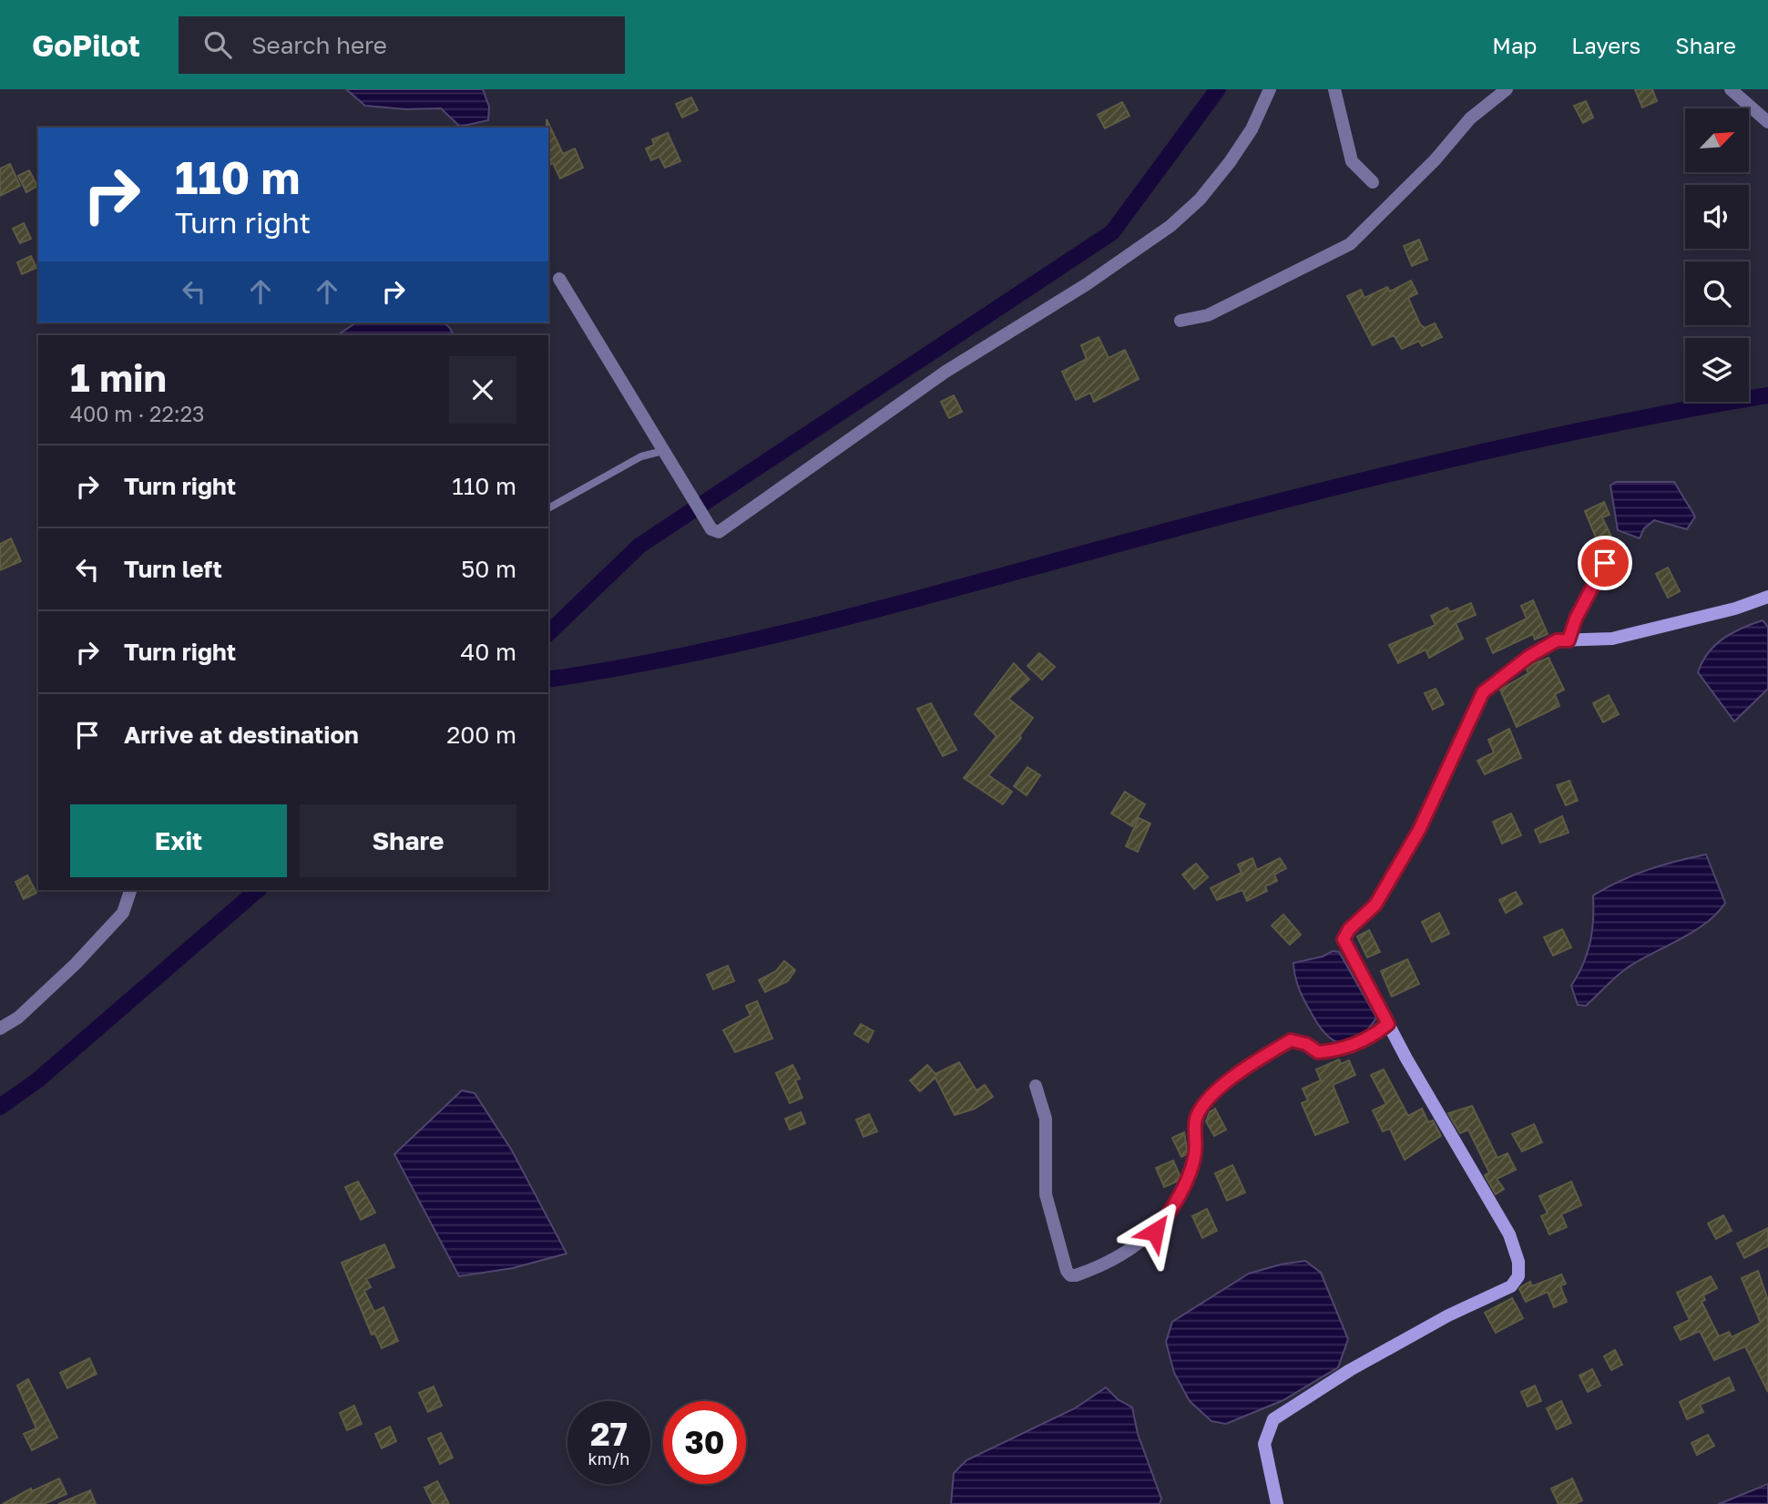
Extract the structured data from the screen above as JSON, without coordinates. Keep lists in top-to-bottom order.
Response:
{
  "north": "top right",
  "page": {
    "header": "GoPilot",
    "search": "Search here",
    "nav": ["Map", "Layers", "Share"],
    "turn": ["110 m", "Turn right"],
    "heading": ["1 min", "400 m · 22:23"],
    "list": [
      {
        "name": "Turn right",
        "value": "110 m"
      },
      {
        "name": "Turn left",
        "value": "50 m"
      },
      {
        "name": "Turn right",
        "value": "40 m"
      },
      {
        "name": "Arrive at destination",
        "value": "200 m"
      }
    ],
    "buttons": ["Exit", "Share"],
    "speed": "27 km/h",
    "limit": "30"
  }
}
